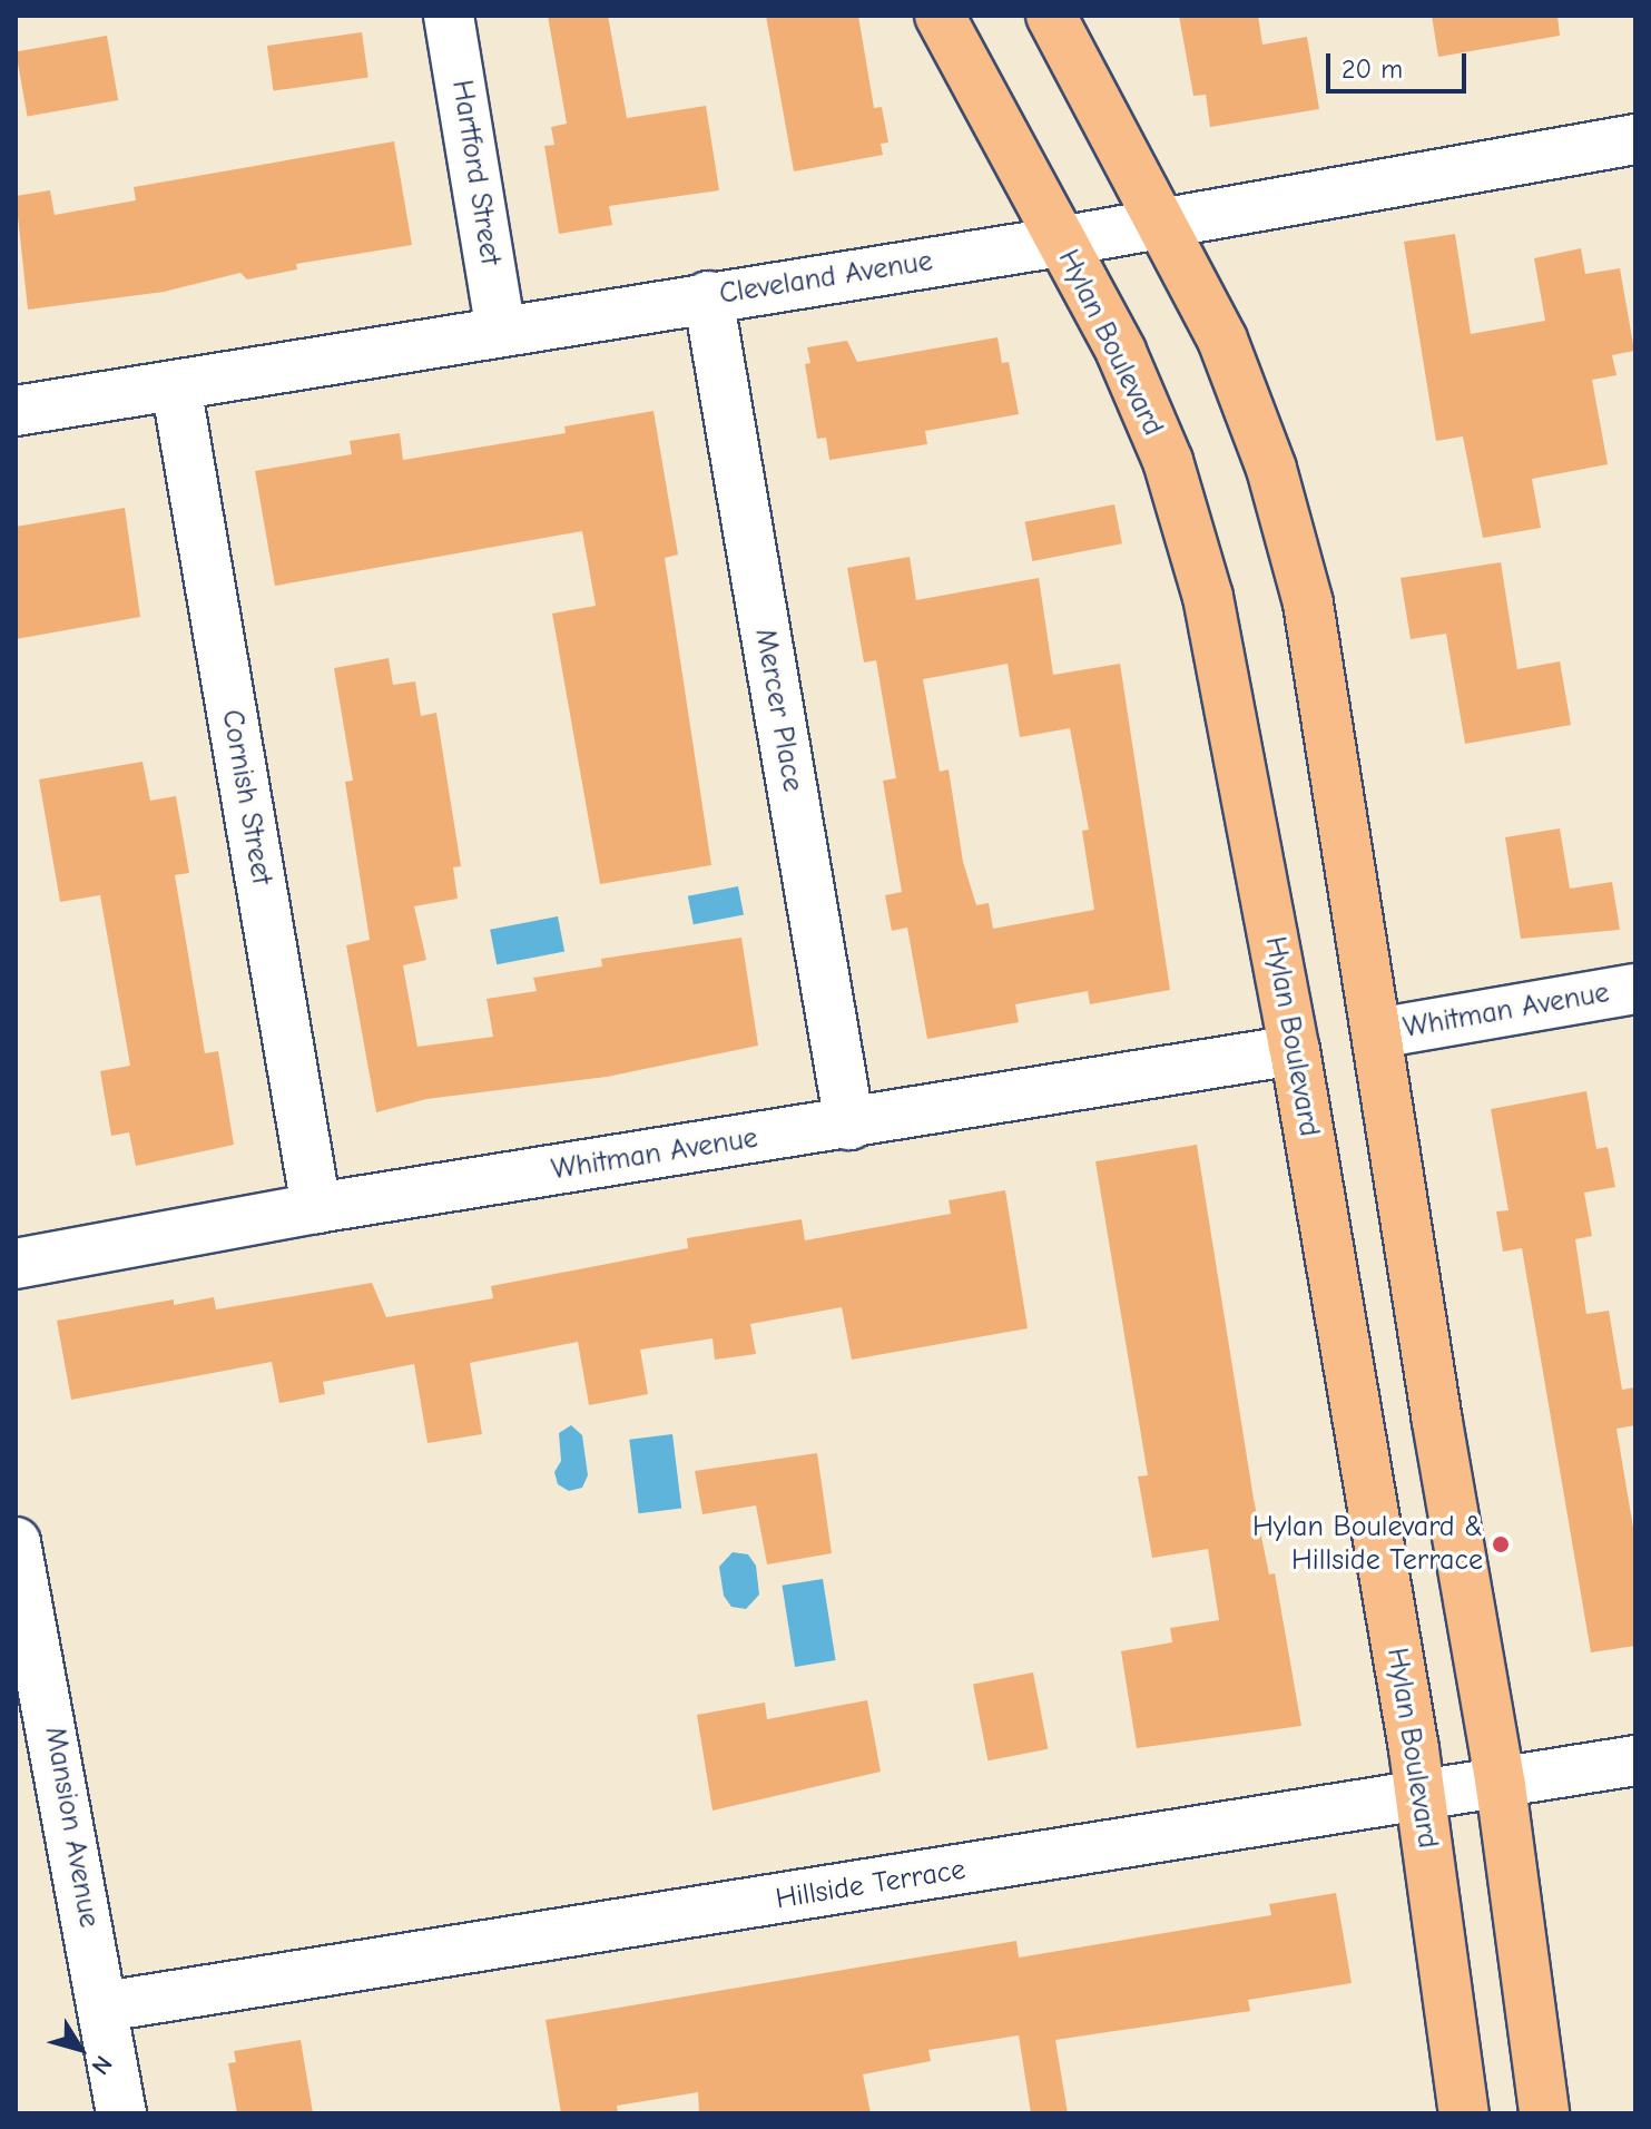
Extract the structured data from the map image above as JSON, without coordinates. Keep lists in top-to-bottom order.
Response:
{
  "streets": {
    "main road": ["Hylan Boulevard"],
    "street": [
      "Hartford Street",
      "Cleveland Avenue",
      "Mercer Place",
      "Cornish Street",
      "Whitman Avenue",
      "Mansion Avenue",
      "Hillside Terrace"
    ]
  },
  "crossings": [
    ["Hartford Street", "Cleveland Avenue"],
    ["Cleveland Avenue", "Hylan Boulevard"],
    ["Cleveland Avenue", "Mercer Place"],
    ["Cleveland Avenue", "Cornish Street"],
    ["Hylan Boulevard", "Whitman Avenue"],
    ["Hylan Boulevard", "Hillside Terrace"],
    ["Mercer Place", "Whitman Avenue"],
    ["Cornish Street", "Whitman Avenue"],
    ["Mansion Avenue", "Hillside Terrace"]
  ],
  "places": ["Hylan Boulevard & Hillside Terrace"],
  "scale_bar": "20 m",
  "north": "bottom right"
}
